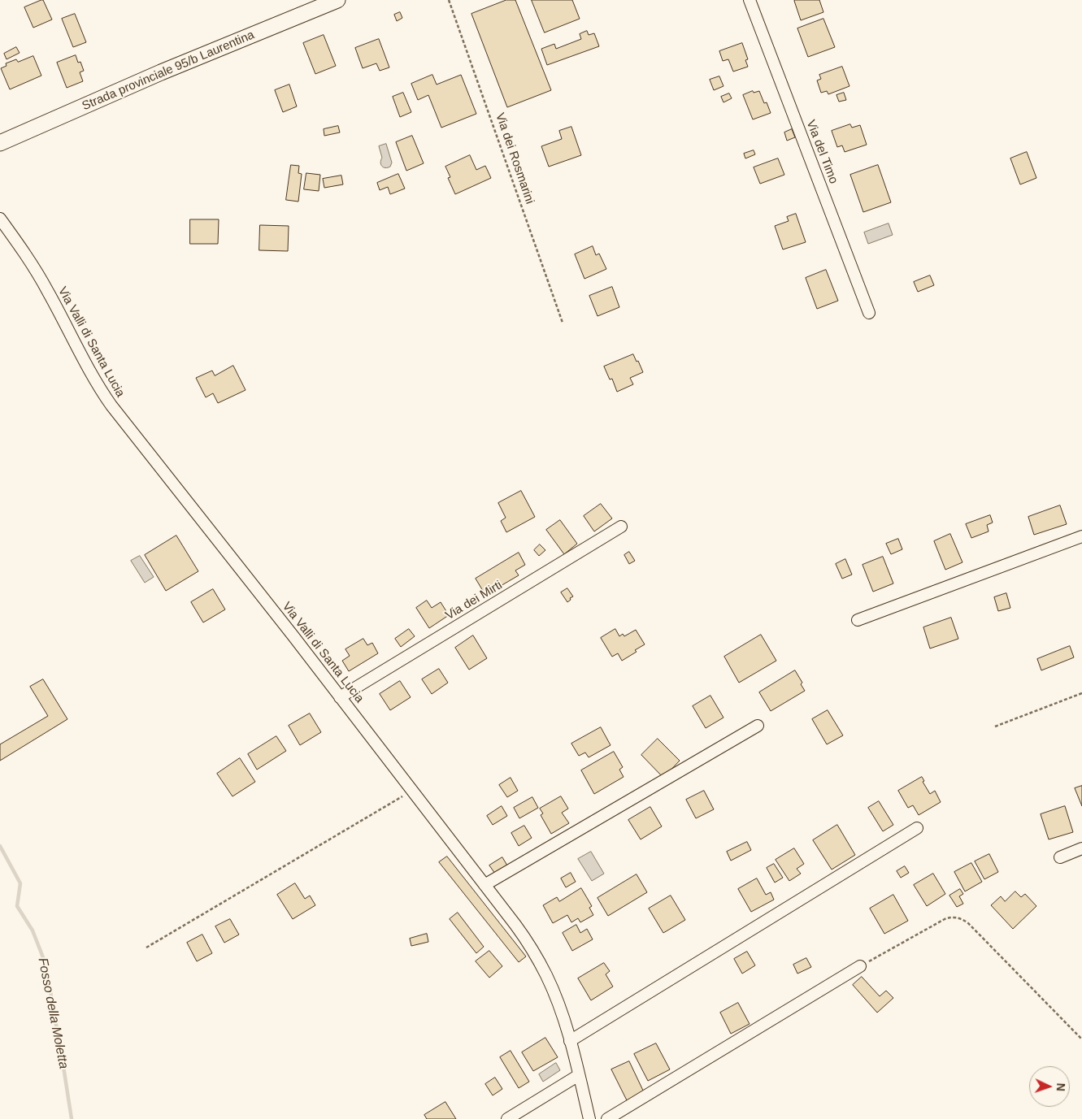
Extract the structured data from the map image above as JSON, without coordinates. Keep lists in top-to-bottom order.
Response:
{
  "streets": {
    "main road": ["Strada provinciale 95/b Laurentina"],
    "street": ["Via del Timo", "Via Valli di Santa Lucia", "Via dei Mirti"],
    "path": ["Via dei Rosmarini"]
  },
  "crossings": [
    ["Via Valli di Santa Lucia", "Via dei Mirti"]
  ],
  "water": ["Fosso della Moletta"],
  "north": "right"
}
